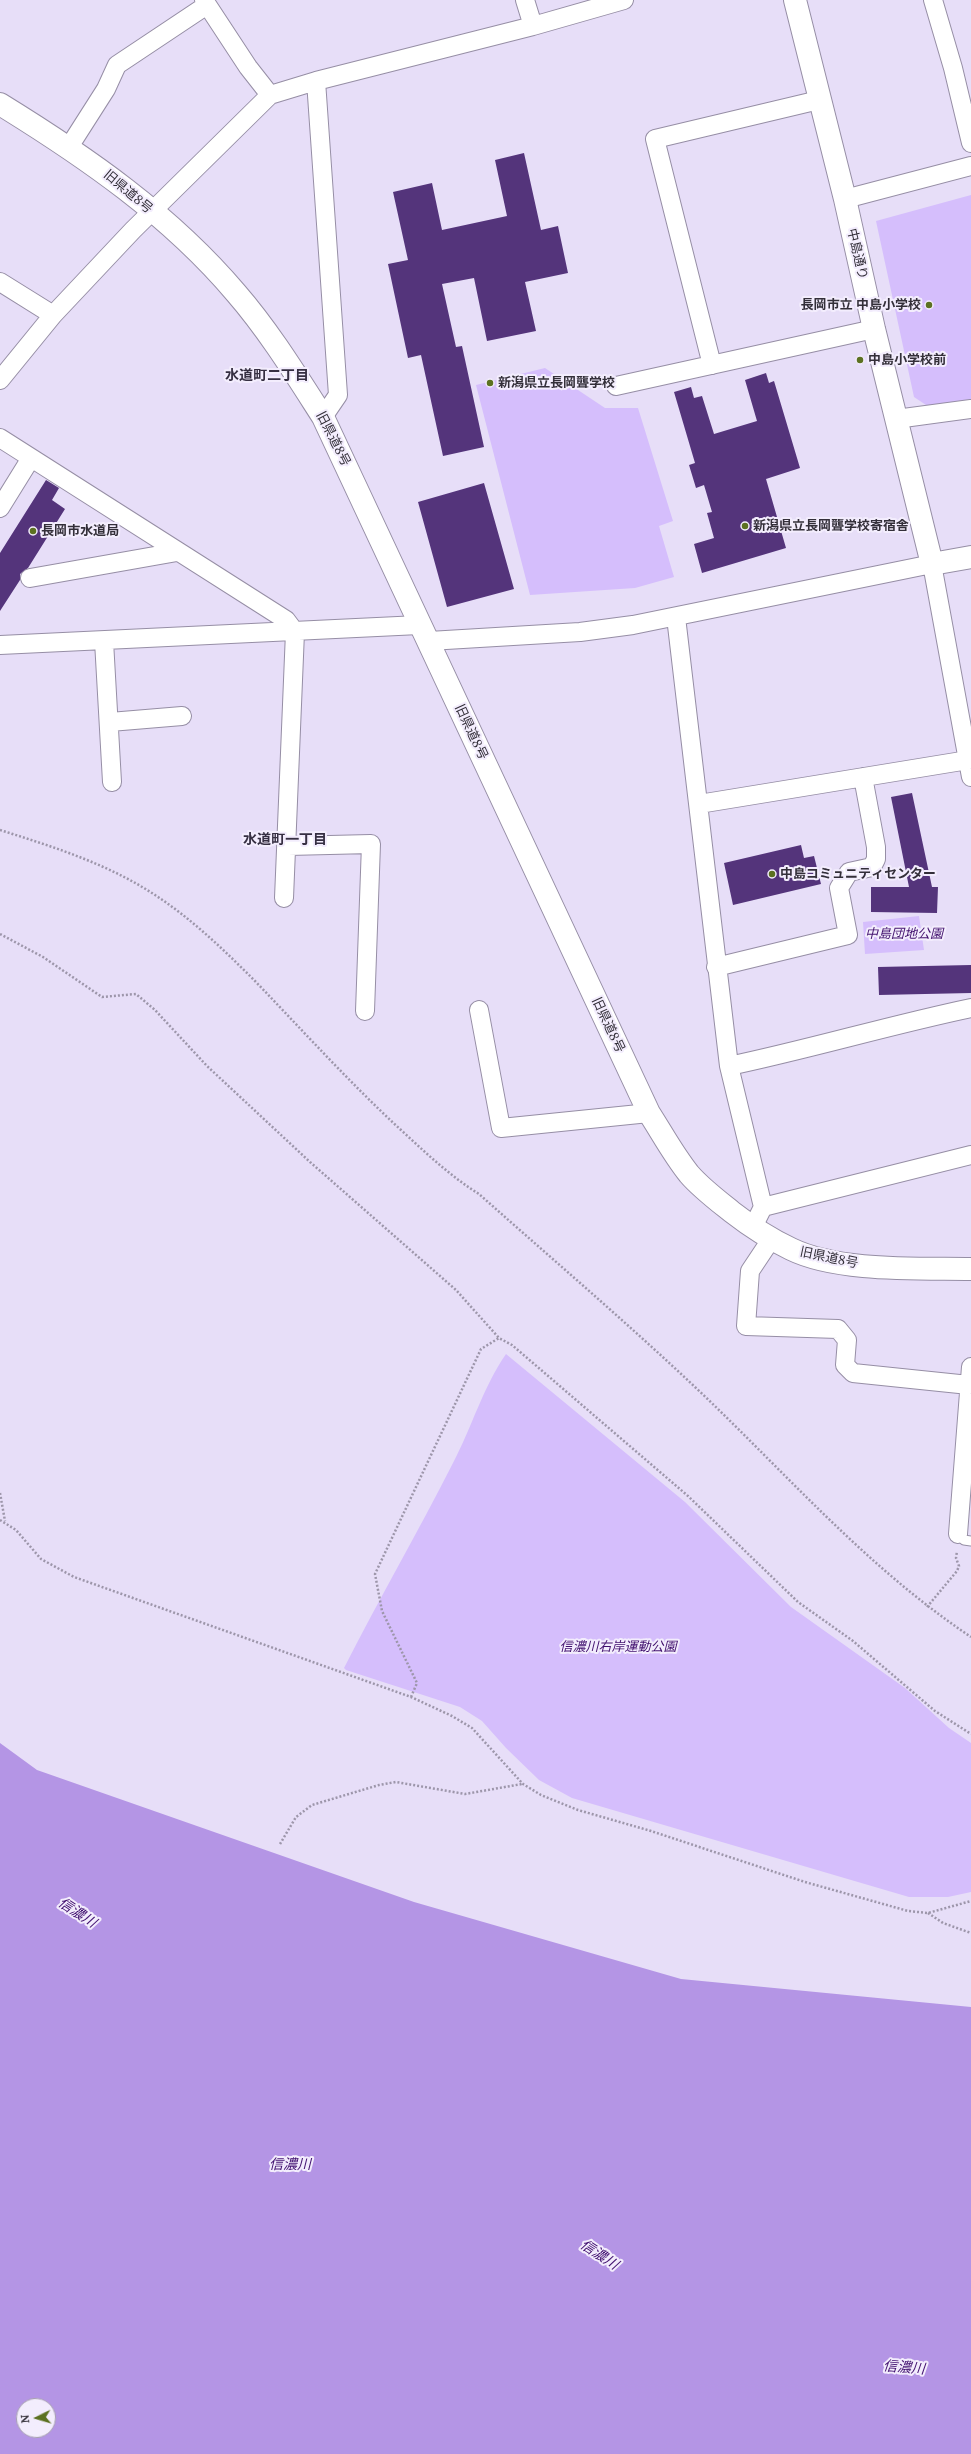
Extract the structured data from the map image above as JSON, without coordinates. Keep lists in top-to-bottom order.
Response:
{
  "streets": {
    "street": ["旧県道8号", "中島通り"]
  },
  "districts": ["水道町二丁目", "水道町一丁目"],
  "water": ["信濃川"],
  "parks": ["中島団地公園", "信濃川右岸運動公園"],
  "places": [
    "長岡市立 中島小学校",
    "中島小学校前",
    "新潟県立長岡聾学校",
    "新潟県立長岡聾学校寄宿舎",
    "長岡市水道局",
    "中島コミュニティセンター"
  ],
  "north": "left"
}
